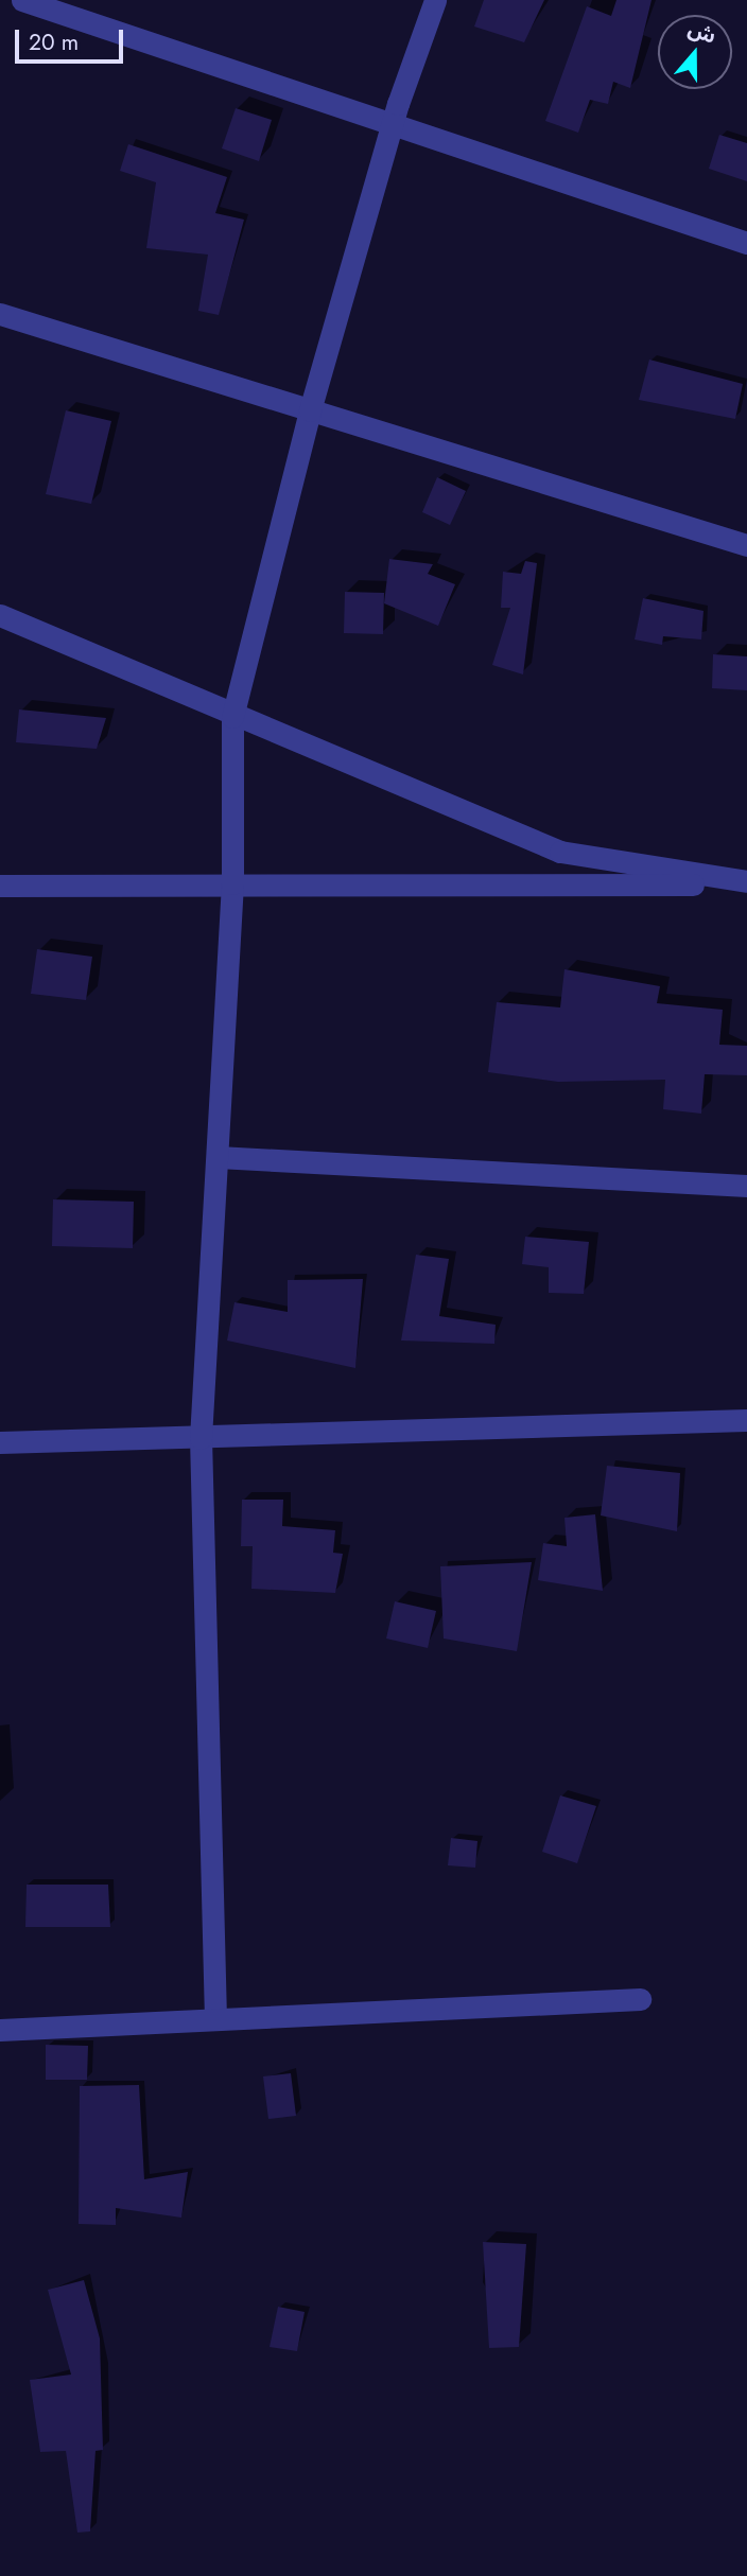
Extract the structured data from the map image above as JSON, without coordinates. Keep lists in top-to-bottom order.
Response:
{
  "scale_bar": "20 m",
  "north": "top"
}
